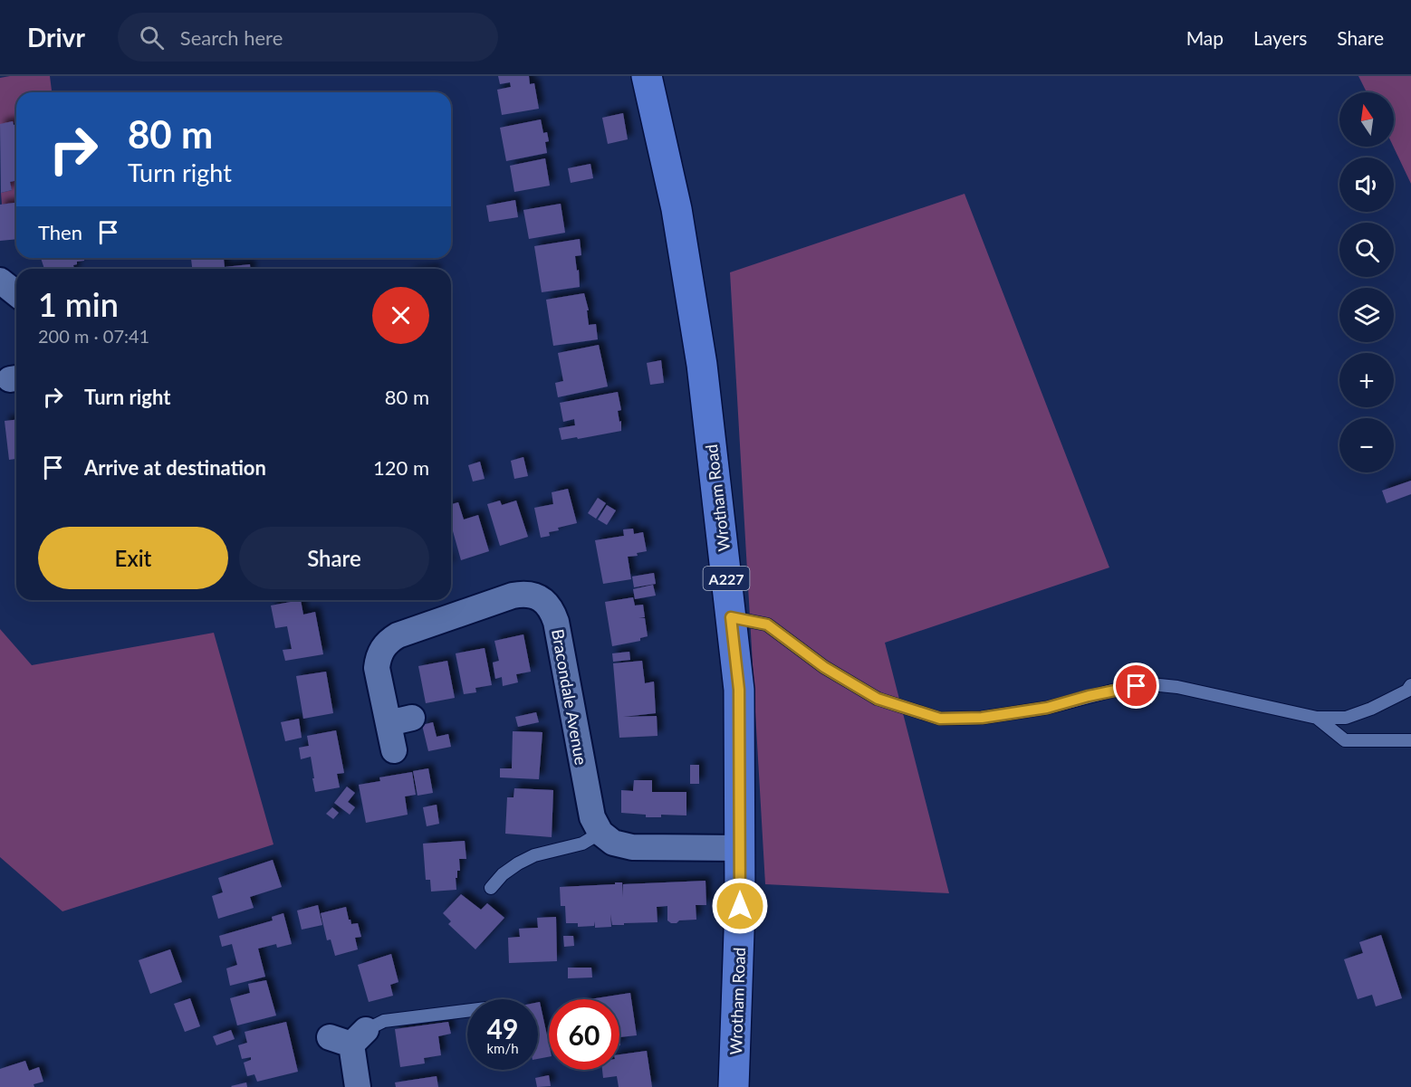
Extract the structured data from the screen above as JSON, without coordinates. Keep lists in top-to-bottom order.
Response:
{
  "streets": {
    "main road": ["Wrotham Road", "A227"],
    "street": ["Bracondale Avenue"]
  },
  "north": "top",
  "page": {
    "header": "Drivr",
    "search": "Search here",
    "nav": ["Map", "Layers", "Share"],
    "map_buttons": ["+", "−"],
    "turn": ["80 m", "Turn right"],
    "then": "Then",
    "heading": ["1 min", "200 m · 07:41"],
    "list": [
      {
        "name": "Turn right",
        "value": "80 m"
      },
      {
        "name": "Arrive at destination",
        "value": "120 m"
      }
    ],
    "buttons": ["Exit", "Share"],
    "speed": "49 km/h",
    "limit": "60"
  }
}
